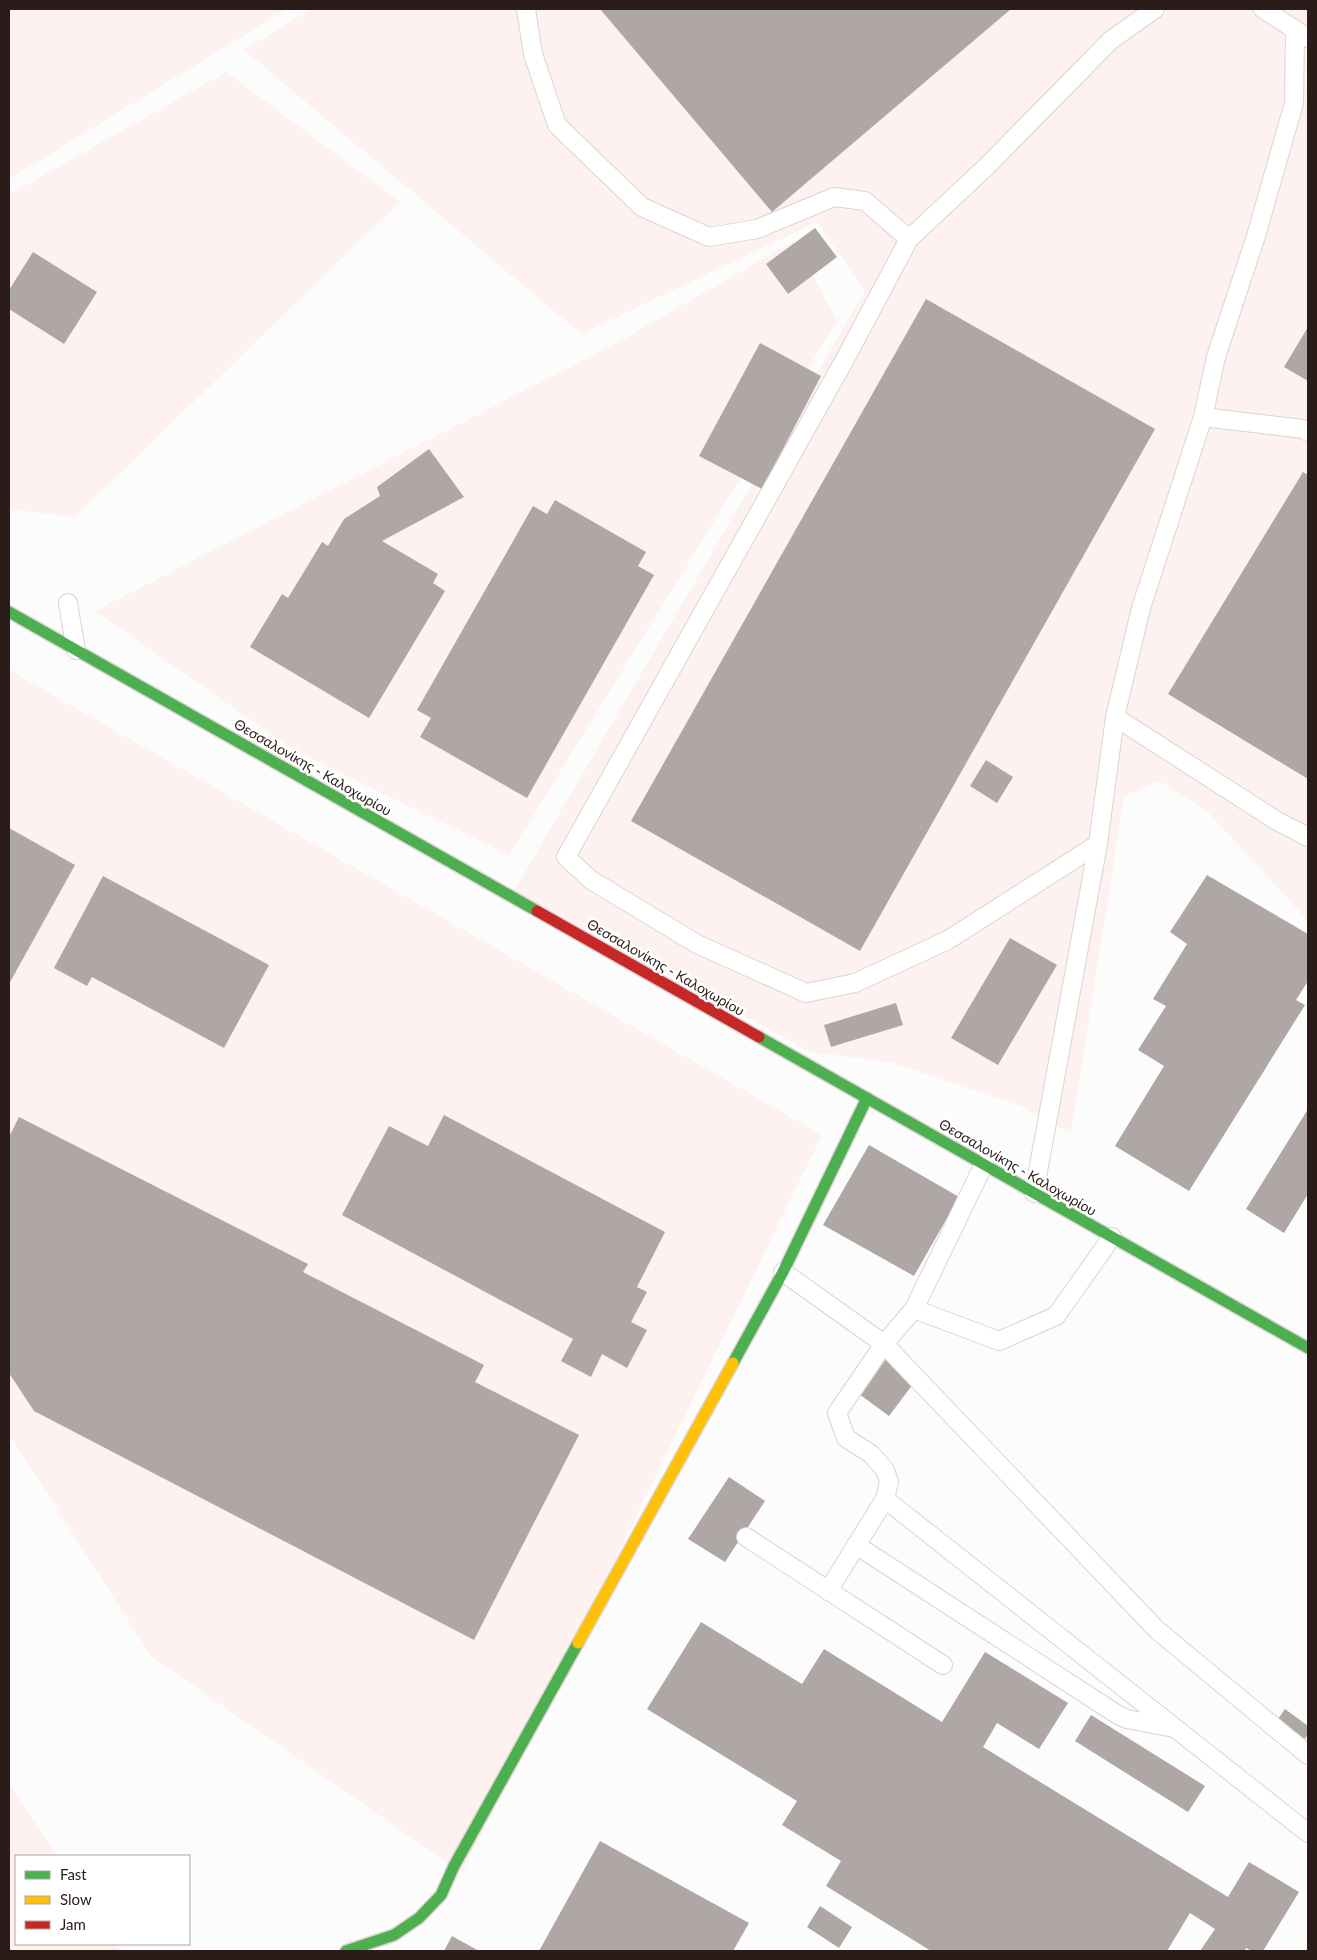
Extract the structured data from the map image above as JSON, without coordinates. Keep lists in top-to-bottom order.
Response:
{
  "streets": {
    "main road": ["Θεσσαλονίκης - Καλοχωρίου"]
  },
  "legend": ["Fast", "Slow", "Jam"]
}
